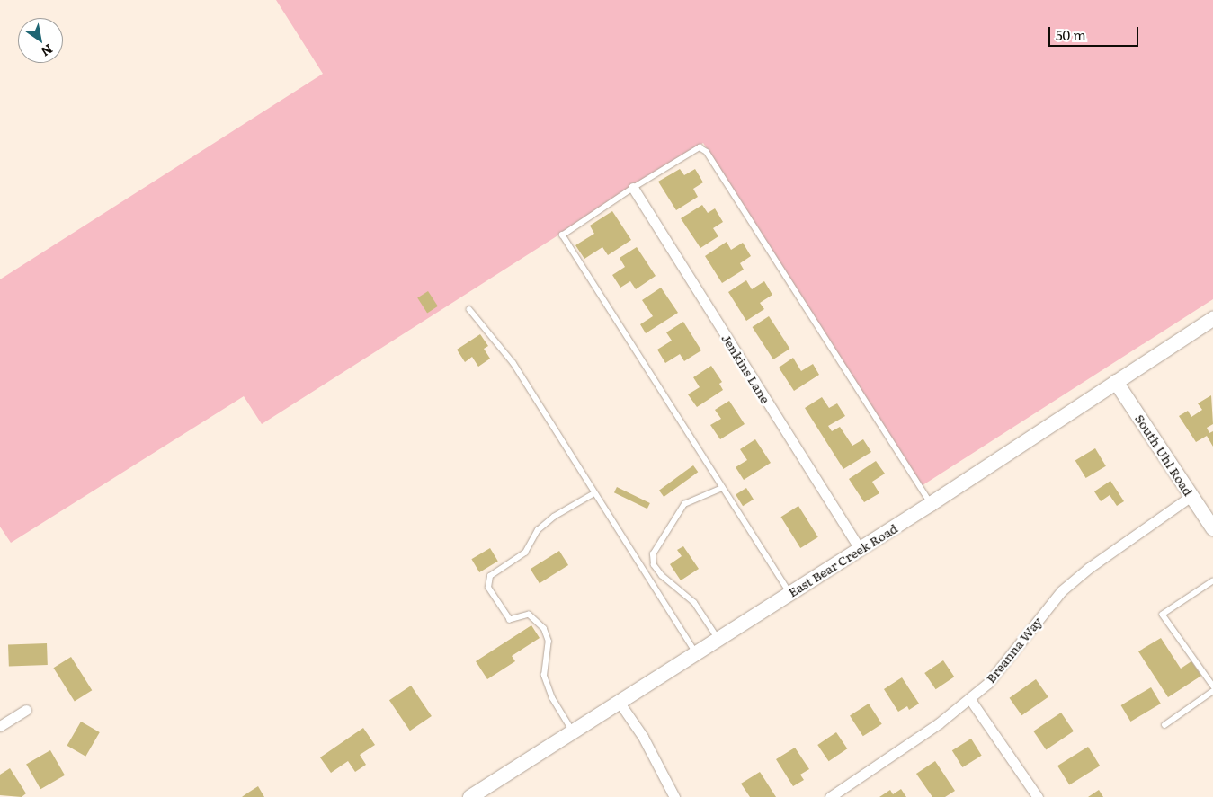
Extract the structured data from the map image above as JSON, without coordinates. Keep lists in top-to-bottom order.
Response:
{
  "streets": {
    "main road": ["South Uhl Road", "East Bear Creek Road"],
    "street": ["Jenkins Lane", "Breanna Way"]
  },
  "crossings": [
    ["Jenkins Lane", "East Bear Creek Road"],
    ["South Uhl Road", "East Bear Creek Road"],
    ["South Uhl Road", "Breanna Way"]
  ],
  "scale_bar": "50 m",
  "north": "bottom right"
}
